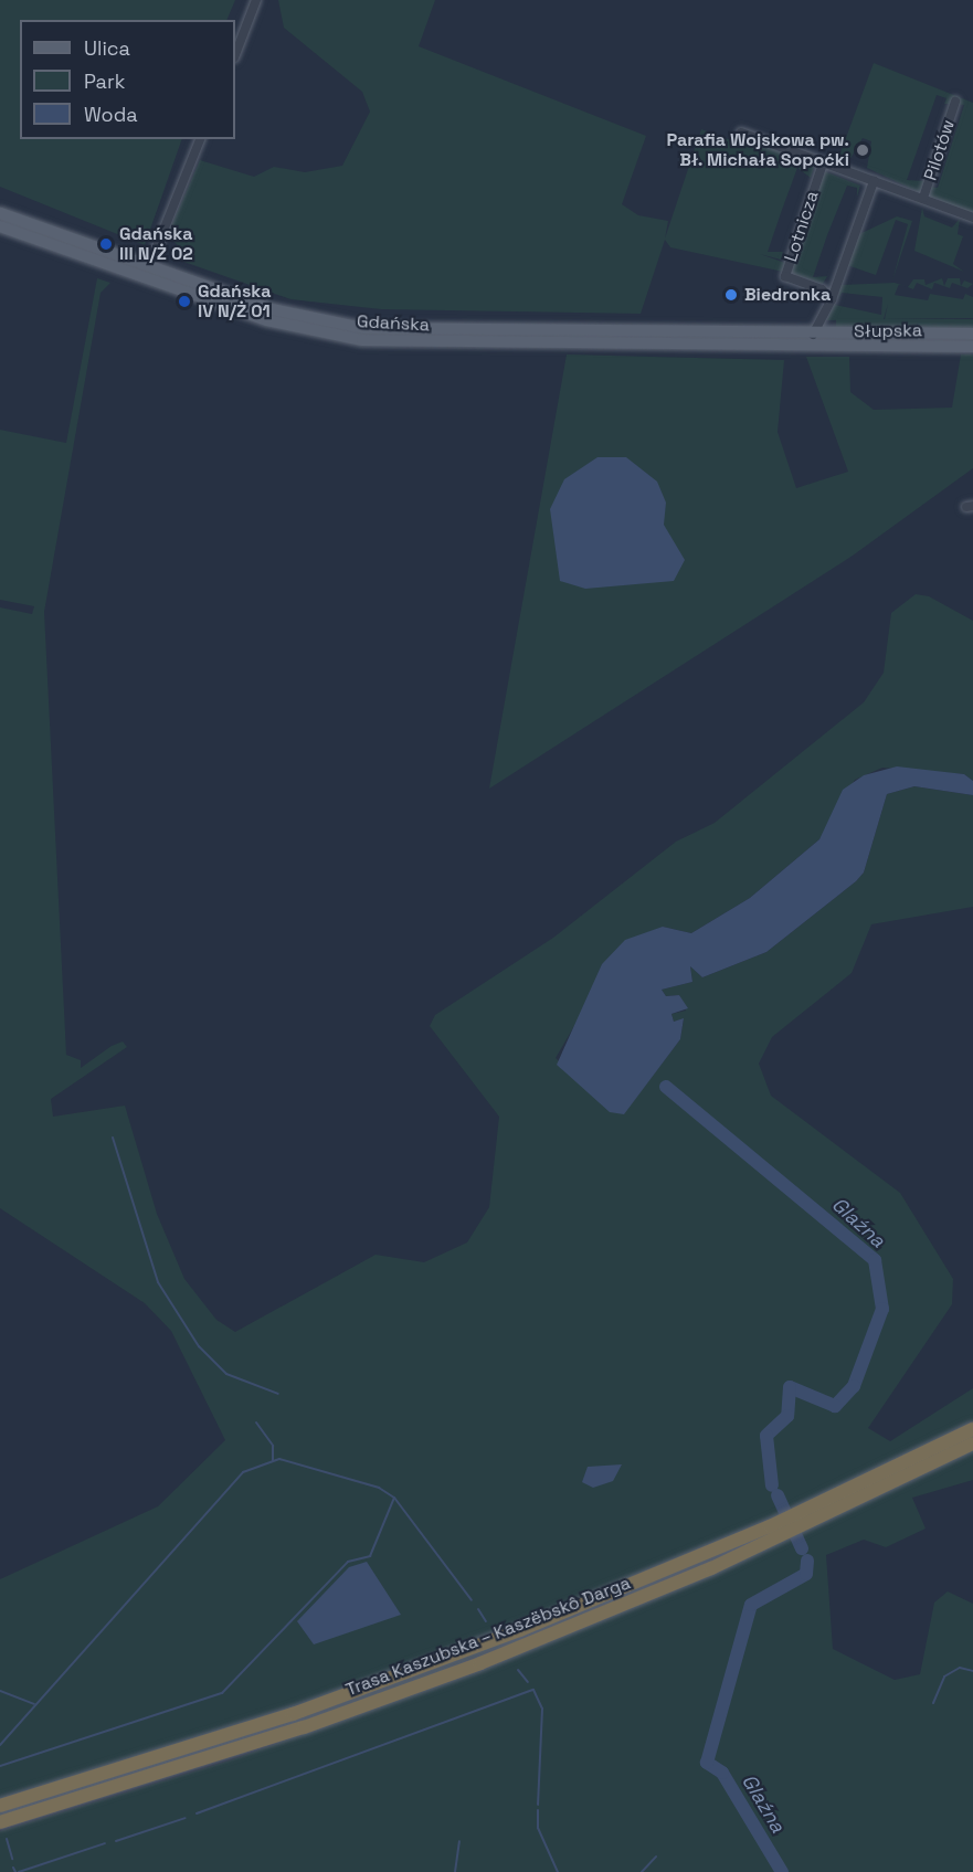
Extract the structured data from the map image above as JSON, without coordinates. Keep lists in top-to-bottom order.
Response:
{
  "streets": {
    "highway": ["Trasa Kaszubska – Kaszëbskô Darga"],
    "main road": ["Gdańska", "Słupska"],
    "street": ["Pilotów", "Lotnicza"]
  },
  "crossings": [
    ["Pilotów", "Lotnicza"],
    ["Gdańska", "Słupska"]
  ],
  "water": ["Glaźna"],
  "places": [
    "Parafia Wojskowa pw. Bł. Michała Sopoćki",
    "Gdańska III N/Ż 02",
    "Biedronka",
    "Gdańska IV N/Ż 01"
  ],
  "legend": ["Ulica", "Park", "Woda"]
}
